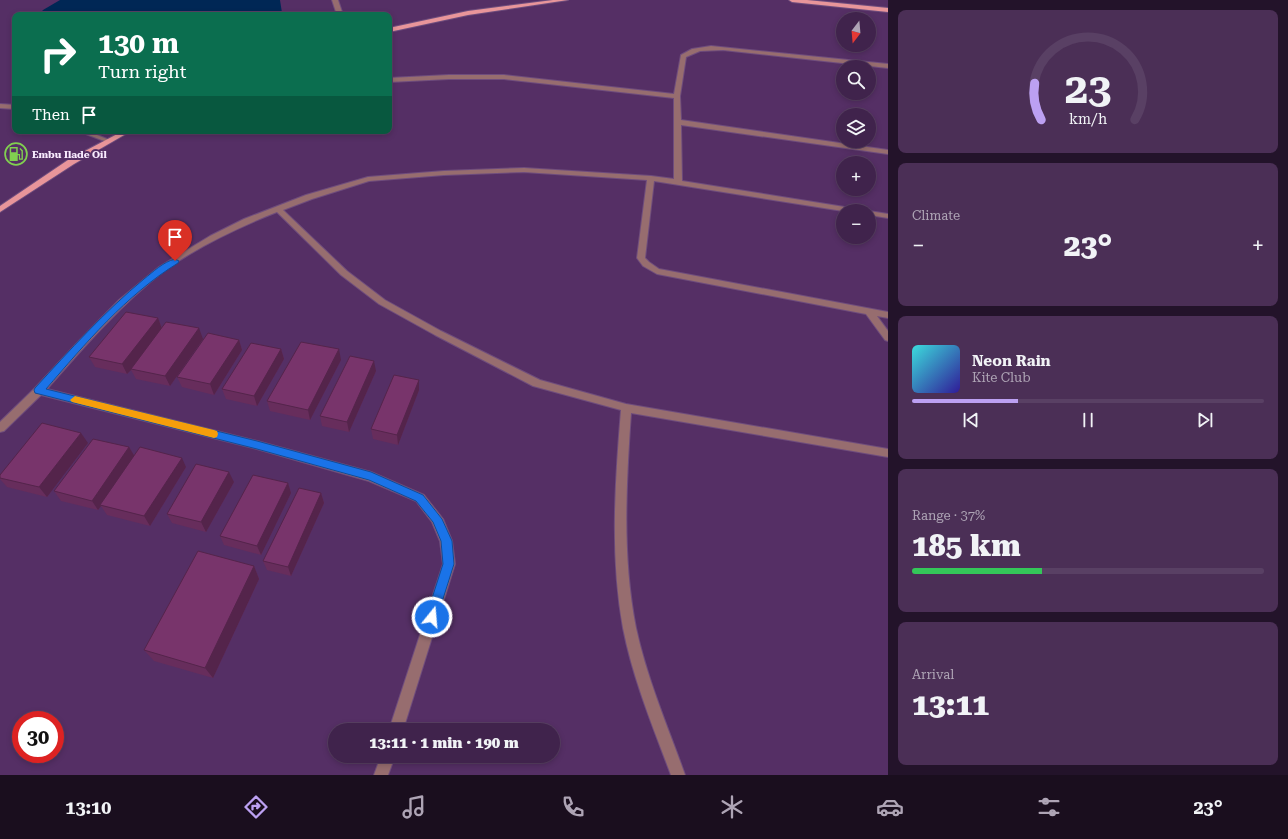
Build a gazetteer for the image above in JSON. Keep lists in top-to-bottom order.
{
  "places": {
    "fuel station": ["Embu Ilade Oil"]
  },
  "north": "bottom",
  "page": {
    "map_buttons": ["+", "−"],
    "turn": ["130 m", "Turn right"],
    "then": "Then",
    "tile": [
      "Climate",
      ["Range · 37%", "185 km"],
      ["Arrival", "13:11"]
    ],
    "heat": ["−", "23°", "+"],
    "song": ["Neon Rain", "Kite Club"],
    "limit": "30",
    "trip": "13:11 · 1 min · 190 m",
    "tabs": ["13:10", "23°"],
    "gauge": ["23", "km/h"]
  }
}
